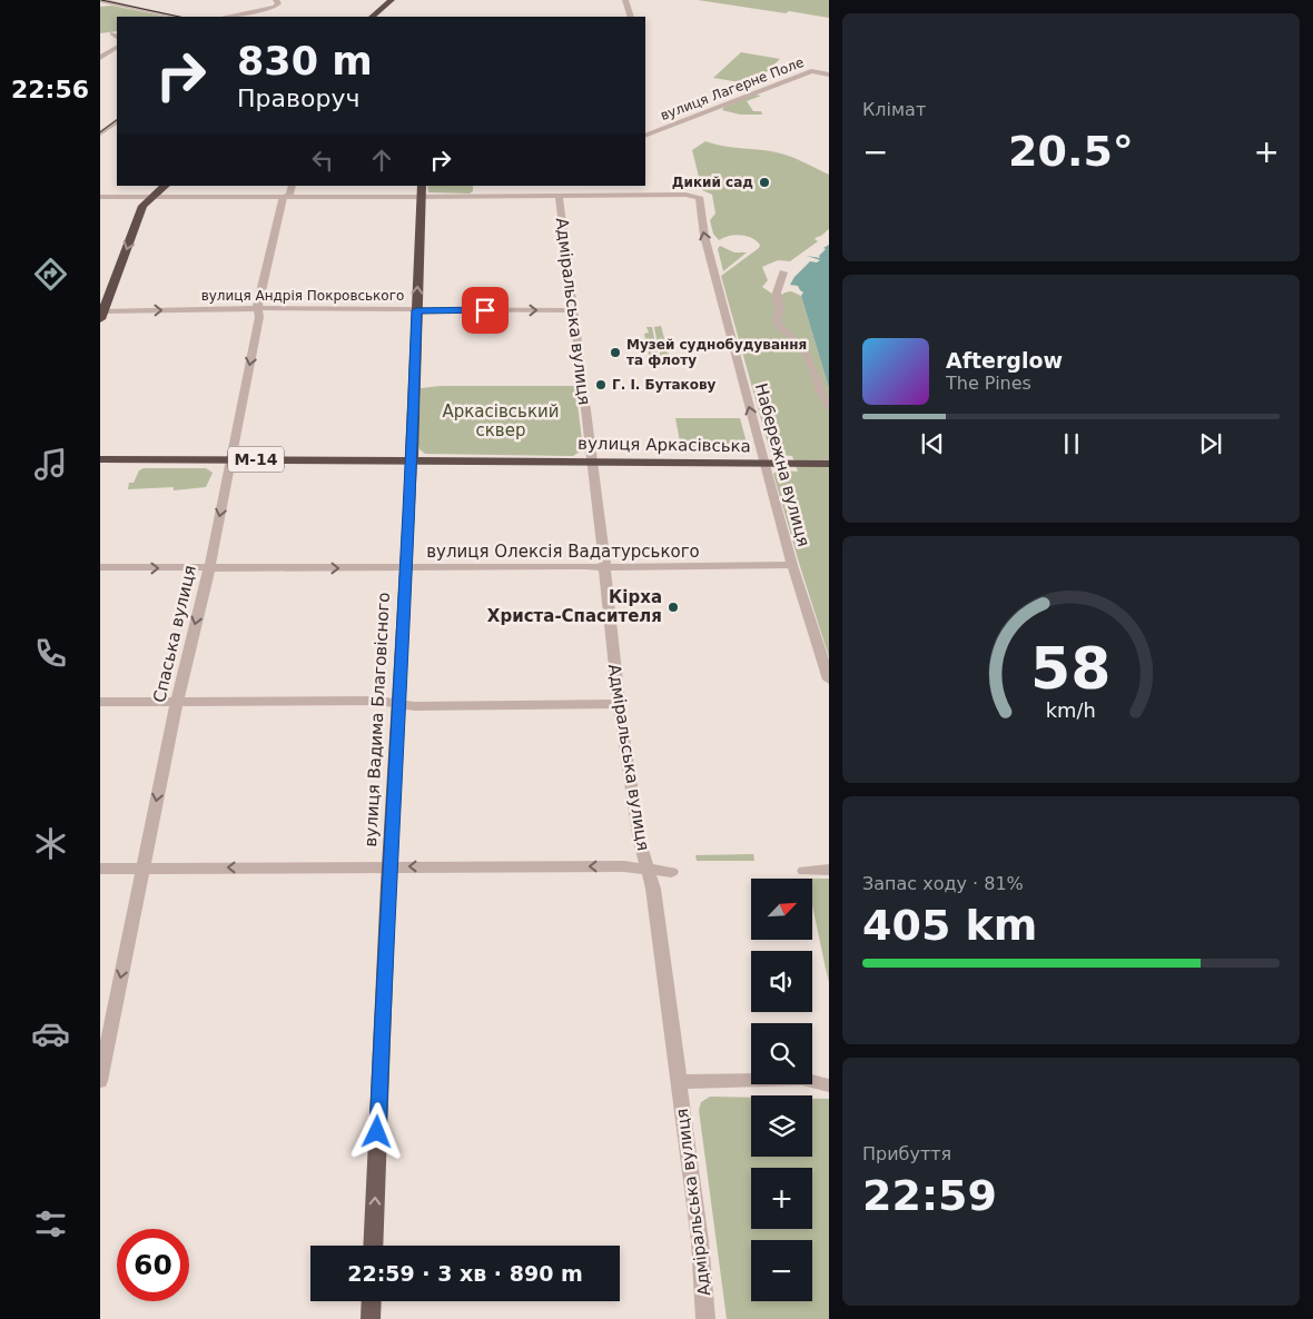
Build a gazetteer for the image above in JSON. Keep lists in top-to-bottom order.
{
  "streets": {
    "highway": ["вулиця Аркасівська", "М-14", "вулиця Вадима Благовісного"],
    "street": [
      "вулиця Лагерне Поле",
      "вулиця Андрія Покровського",
      "Адміральська вулиця",
      "Набережна вулиця",
      "вулиця Олексія Вадатурського",
      "Спаська вулиця"
    ]
  },
  "crossings": [
    ["вулиця Андрія Покровського", "Адміральська вулиця"],
    ["вулиця Андрія Покровського", "Спаська вулиця"],
    ["вулиця Андрія Покровського", "вулиця Вадима Благовісного"],
    ["Адміральська вулиця", "вулиця Аркасівська"],
    ["Адміральська вулиця", "Набережна вулиця"],
    ["Адміральська вулиця", "вулиця Олексія Вадатурського"],
    ["вулиця Аркасівська", "Набережна вулиця"],
    ["вулиця Аркасівська", "Спаська вулиця"],
    ["вулиця Аркасівська", "вулиця Вадима Благовісного"],
    ["Набережна вулиця", "вулиця Олексія Вадатурського"],
    ["вулиця Олексія Вадатурського", "Спаська вулиця"],
    ["вулиця Олексія Вадатурського", "вулиця Вадима Благовісного"]
  ],
  "one_way": [
    "вулиця Андрія Покровського",
    "Набережна вулиця",
    "вулиця Олексія Вадатурського",
    "Спаська вулиця",
    "вулиця Вадима Благовісного"
  ],
  "parks": ["Аркасівський сквер"],
  "places": [
    "Дикий сад",
    "Музей суднобудування та флоту",
    "Г. І. Бутакову",
    "Кірха Христа-Спасителя"
  ],
  "north": "top right",
  "page": {
    "tabs": "22:56",
    "tile": [
      "Клімат",
      ["Запас ходу · 81%", "405 km"],
      ["Прибуття", "22:59"]
    ],
    "turn": ["830 m", "Праворуч"],
    "heat": ["−", "20.5°", "+"],
    "song": ["Afterglow", "The Pines"],
    "map_buttons": ["+", "−"],
    "limit": "60",
    "trip": "22:59 · 3 хв · 890 m",
    "gauge": ["58", "km/h"]
  }
}
